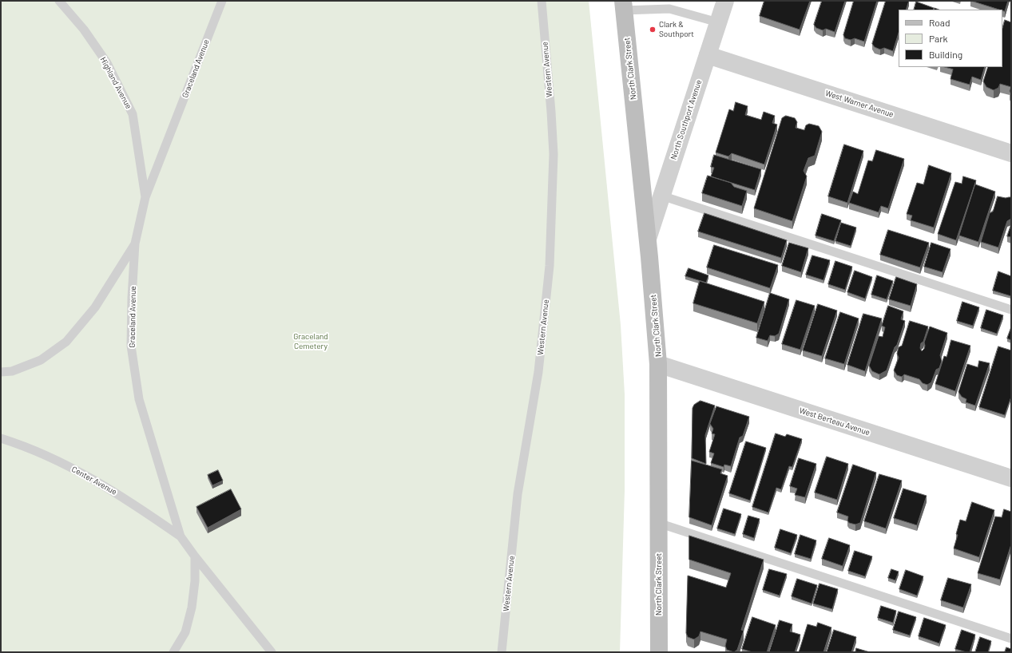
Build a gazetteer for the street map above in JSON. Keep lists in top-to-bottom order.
{
  "streets": {
    "main road": ["North Clark Street"],
    "street": ["West Warner Avenue", "North Southport Avenue", "West Berteau Avenue"],
    "lane": [
      "Graceland Avenue",
      "Western Avenue",
      "Highland Avenue",
      "Center Avenue"
    ]
  },
  "crossings": [
    ["Graceland Avenue", "Highland Avenue"],
    ["Graceland Avenue", "Center Avenue"],
    ["North Clark Street", "North Southport Avenue"],
    ["North Clark Street", "West Berteau Avenue"],
    ["West Warner Avenue", "North Southport Avenue"]
  ],
  "parks": ["Graceland Cemetery"],
  "places": ["Clark & Southport"],
  "legend": ["Road", "Park", "Building"]
}
